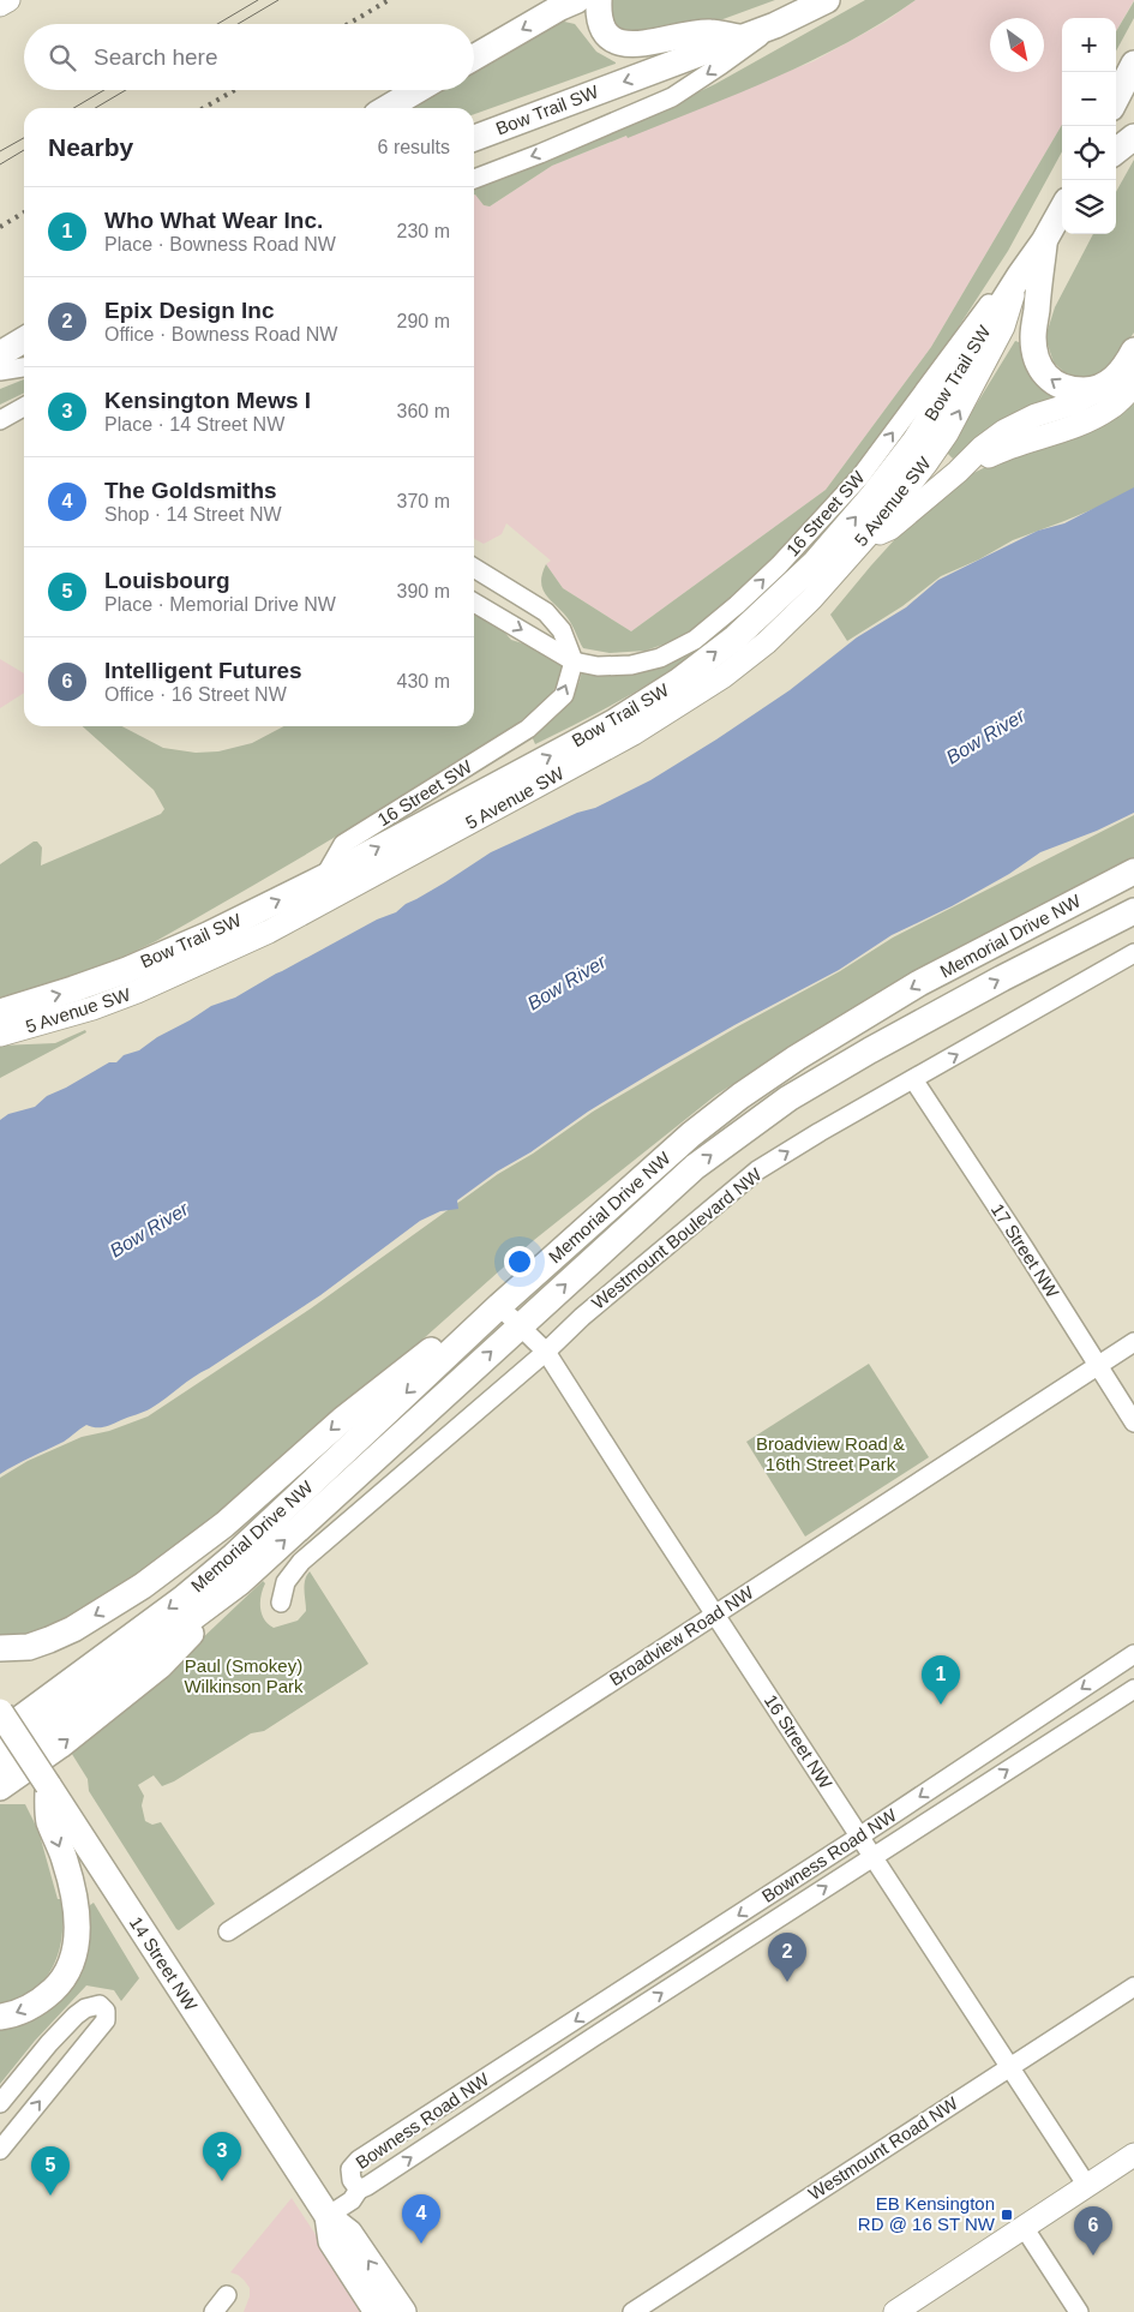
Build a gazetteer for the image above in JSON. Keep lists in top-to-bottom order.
{
  "streets": {
    "main road": ["Bow Trail SW", "Memorial Drive NW", "14 Street NW"],
    "street": [
      "5 Avenue SW",
      "16 Street SW",
      "Westmount Boulevard NW",
      "17 Street NW",
      "Broadview Road NW",
      "16 Street NW",
      "Bowness Road NW",
      "Westmount Road NW"
    ]
  },
  "crossings": [
    ["Bow Trail SW", "5 Avenue SW"],
    ["Bow Trail SW", "16 Street SW"],
    ["5 Avenue SW", "16 Street SW"],
    ["Memorial Drive NW", "16 Street NW"],
    ["Westmount Boulevard NW", "17 Street NW"],
    ["Westmount Boulevard NW", "16 Street NW"],
    ["17 Street NW", "Broadview Road NW"],
    ["Broadview Road NW", "16 Street NW"],
    ["16 Street NW", "Bowness Road NW"],
    ["16 Street NW", "Westmount Road NW"]
  ],
  "one_way": ["Westmount Boulevard NW"],
  "water": ["Bow River"],
  "parks": ["Broadview Road & 16th Street Park", "Paul (Smokey) Wilkinson Park"],
  "places": {
    "transit": ["EB Kensington RD @ 16 ST NW"]
  },
  "north": "bottom right",
  "page": {
    "map_buttons": ["+", "−"],
    "search": "Search here",
    "heading": ["Nearby", "6 results"],
    "list": [
      {
        "mark": "1",
        "name": "Who What Wear Inc.",
        "note": "Place · Bowness Road NW",
        "value": "230 m"
      },
      {
        "mark": "2",
        "name": "Epix Design Inc",
        "note": "Office · Bowness Road NW",
        "value": "290 m"
      },
      {
        "mark": "3",
        "name": "Kensington Mews I",
        "note": "Place · 14 Street NW",
        "value": "360 m"
      },
      {
        "mark": "4",
        "name": "The Goldsmiths",
        "note": "Shop · 14 Street NW",
        "value": "370 m"
      },
      {
        "mark": "5",
        "name": "Louisbourg",
        "note": "Place · Memorial Drive NW",
        "value": "390 m"
      },
      {
        "mark": "6",
        "name": "Intelligent Futures",
        "note": "Office · 16 Street NW",
        "value": "430 m"
      }
    ],
    "pins": [
      "1",
      "2",
      "3",
      "5",
      "4",
      "6"
    ]
  }
}
